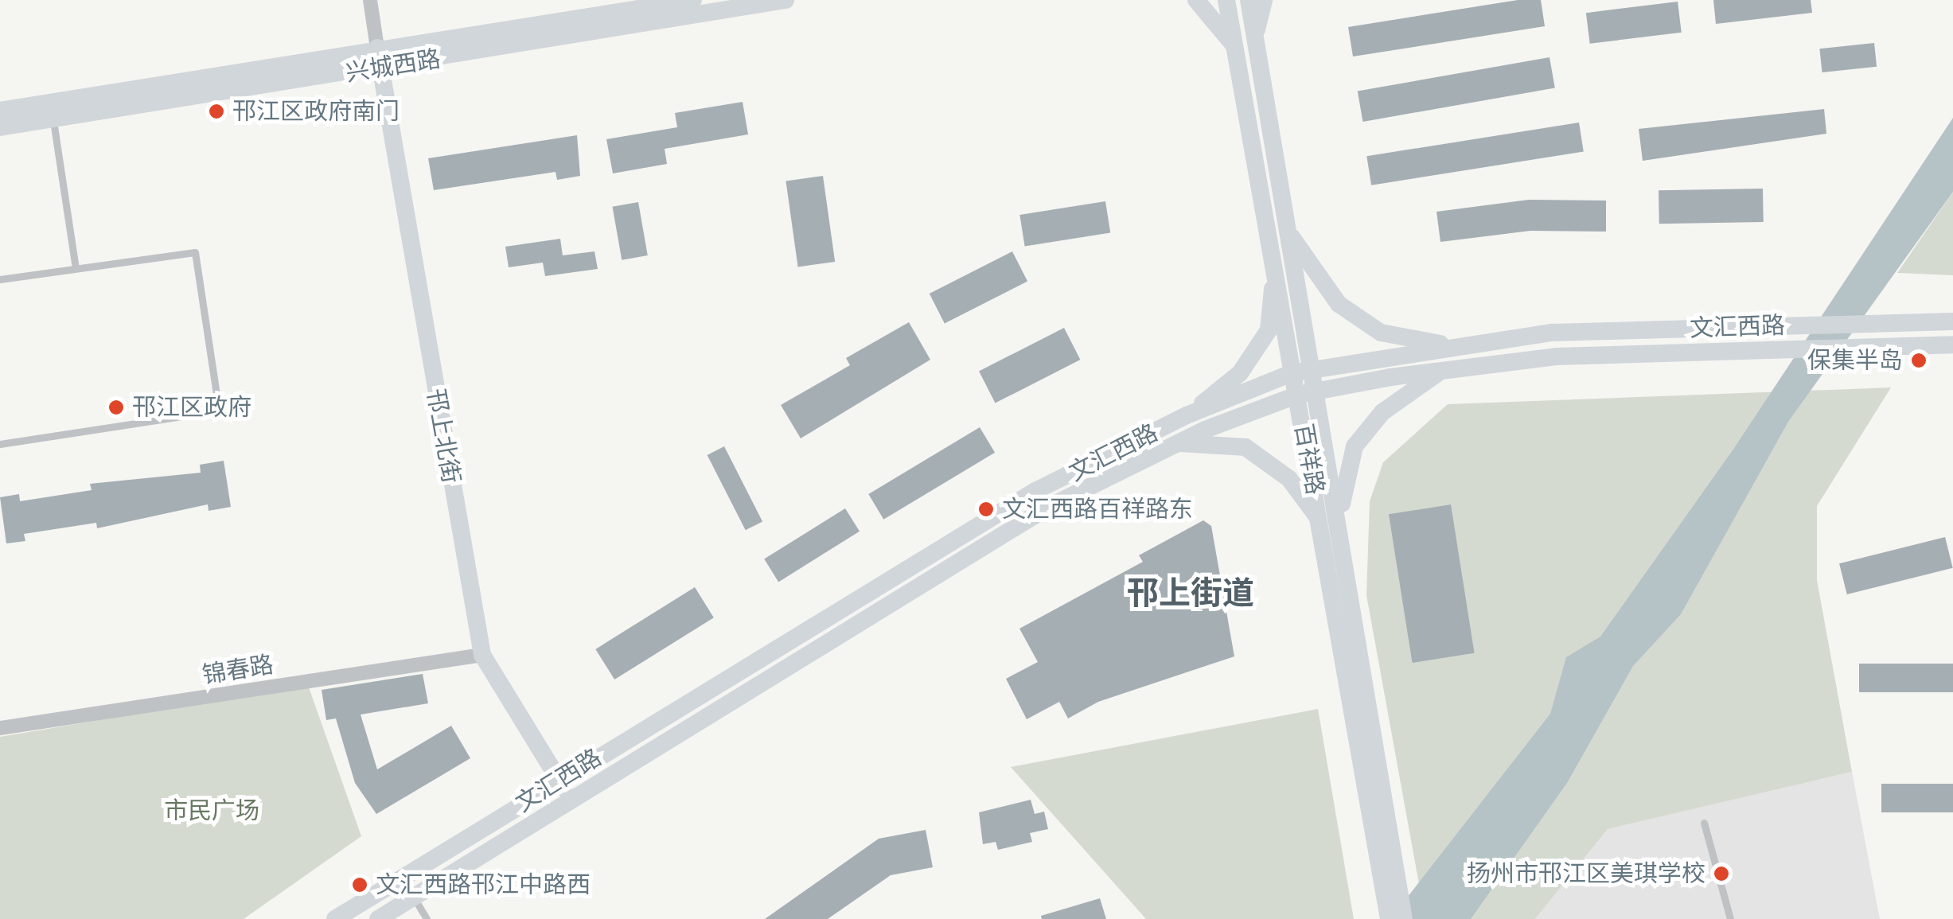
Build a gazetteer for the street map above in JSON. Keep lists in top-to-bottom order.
{
  "streets": {
    "street": [
      "兴城西路",
      "文汇西路",
      "邗上北街",
      "百祥路",
      "锦春路"
    ]
  },
  "crossings": [
    ["兴城西路", "邗上北街"],
    ["文汇西路", "邗上北街"],
    ["文汇西路", "百祥路"],
    ["邗上北街", "锦春路"]
  ],
  "districts": ["邗上街道"],
  "parks": ["市民广场"],
  "places": [
    "邗江区政府南门",
    "保集半岛",
    "邗江区政府",
    "文汇西路百祥路东",
    "扬州市邗江区美琪学校",
    "文汇西路邗江中路西"
  ]
}
